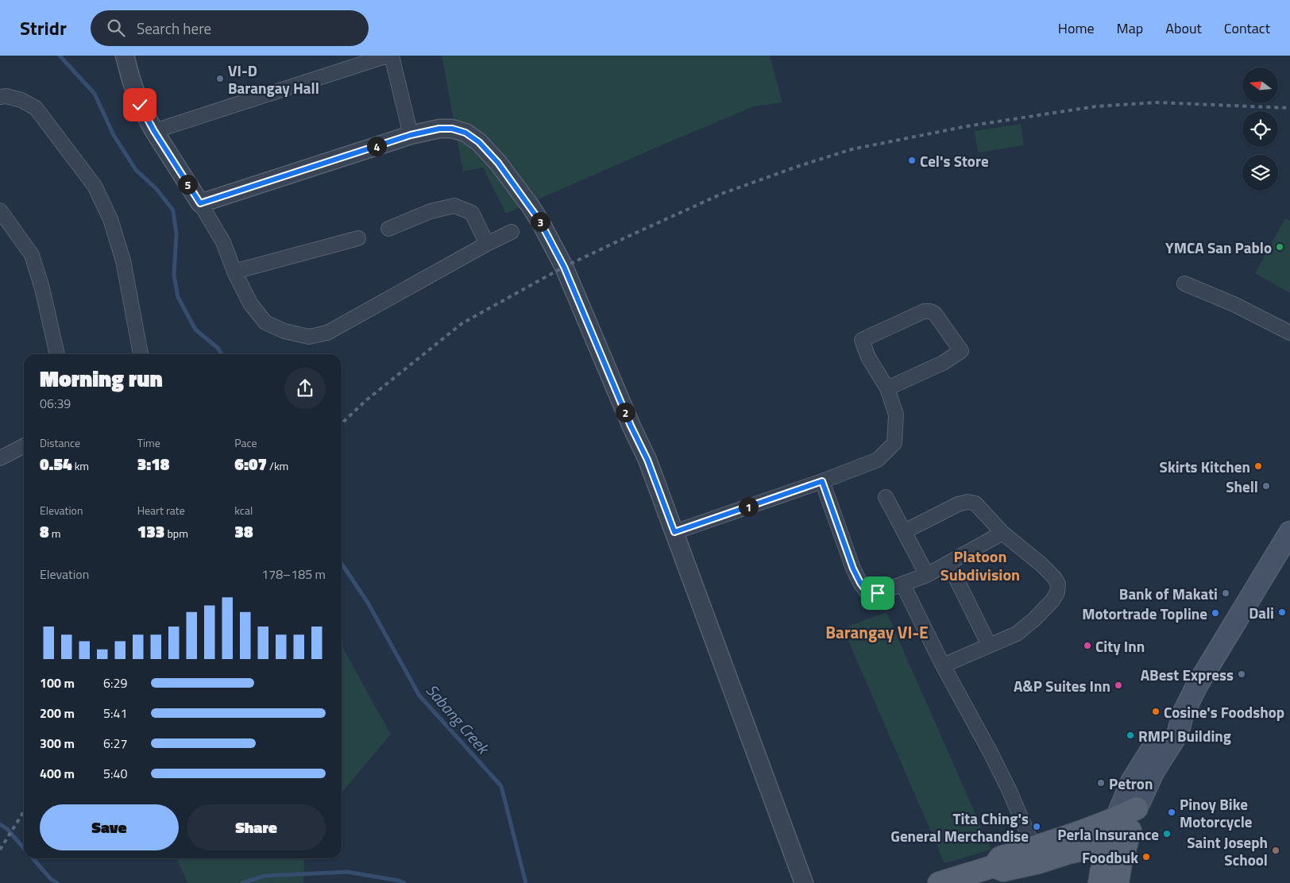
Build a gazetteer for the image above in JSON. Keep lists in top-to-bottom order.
{
  "districts": ["Platoon Subdivision", "Barangay VI-E"],
  "water": ["Sabang Creek"],
  "places": [
    "VI-D Barangay Hall",
    "Cel's Store",
    "YMCA San Pablo",
    "Skirts Kitchen",
    "Shell",
    "Bank of Makati",
    "Dali",
    "Motortrade Topline",
    "City Inn",
    "ABest Express",
    "A&P Suites Inn",
    "Cosine's Foodshop",
    "RMPI Building",
    "Petron",
    "Pinoy Bike Motorcycle",
    "Tita Ching's General Merchandise",
    "Perla Insurance",
    "Saint Joseph School",
    "Foodbuk"
  ],
  "north": "left",
  "page": {
    "header": "Stridr",
    "search": "Search here",
    "nav": [
      "Home",
      "Map",
      "About",
      "Contact"
    ],
    "pins": [
      "4",
      "5",
      "3",
      "2",
      "1"
    ],
    "heading": ["Morning run", "06:39"],
    "stats": [
      ["Distance", "0.54 km"],
      ["Time", "3:18"],
      ["Pace", "6:07 /km"],
      ["Elevation", "8 m"],
      ["Heart rate", "133 bpm"],
      ["kcal", "38"]
    ],
    "chart": ["Elevation", "178–185 m"],
    "list": [
      {
        "name": "100 m",
        "note": "6:29"
      },
      {
        "name": "200 m",
        "note": "5:41"
      },
      {
        "name": "300 m",
        "note": "6:27"
      },
      {
        "name": "400 m",
        "note": "5:40"
      }
    ],
    "buttons": ["Save", "Share"]
  }
}
